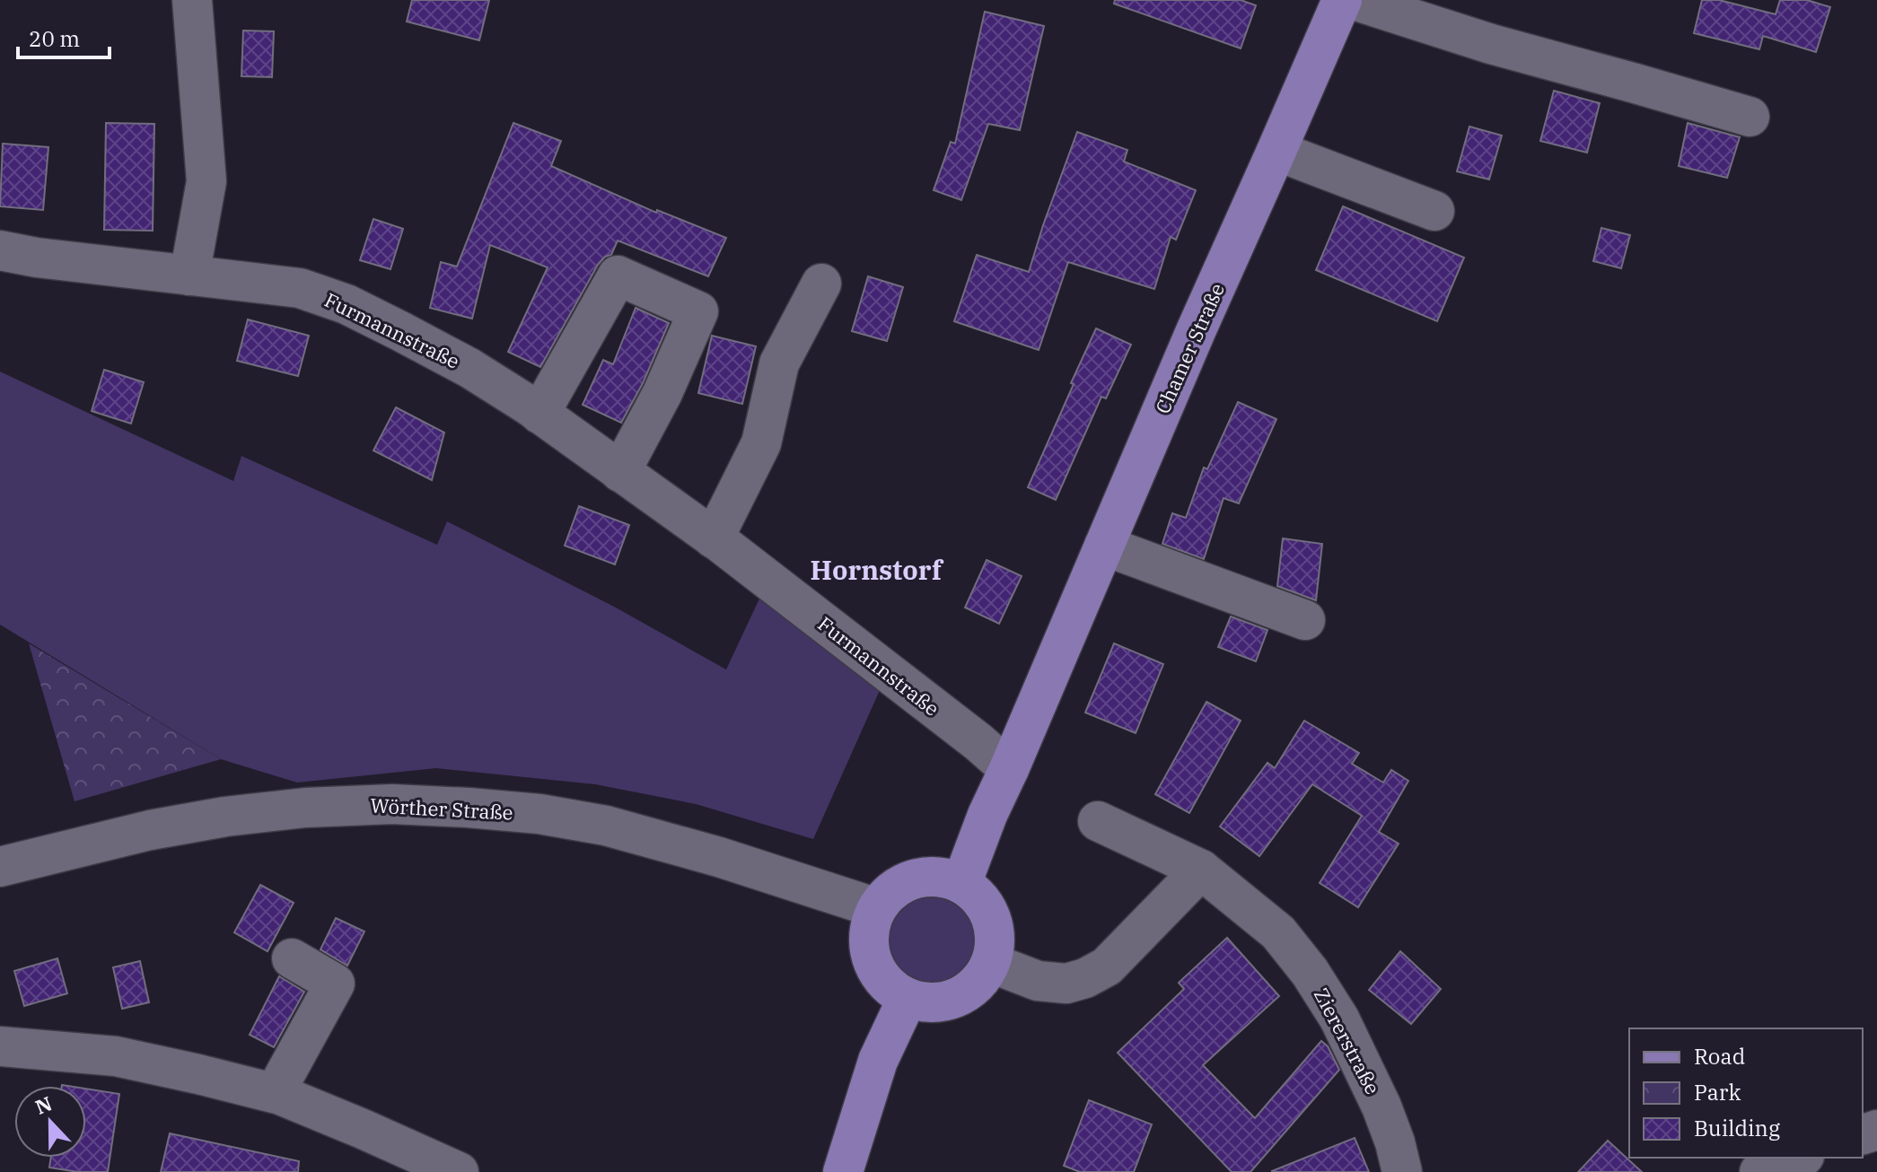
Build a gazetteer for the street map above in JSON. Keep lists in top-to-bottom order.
{
  "streets": {
    "main road": ["Chamer Straße"],
    "street": ["Furmannstraße", "Wörther Straße", "Ziererstraße"]
  },
  "crossings": [
    ["Furmannstraße", "Chamer Straße"],
    ["Chamer Straße", "Wörther Straße"]
  ],
  "districts": ["Hornstorf"],
  "legend": ["Road", "Park", "Building"],
  "scale_bar": "20 m",
  "north": "top"
}
